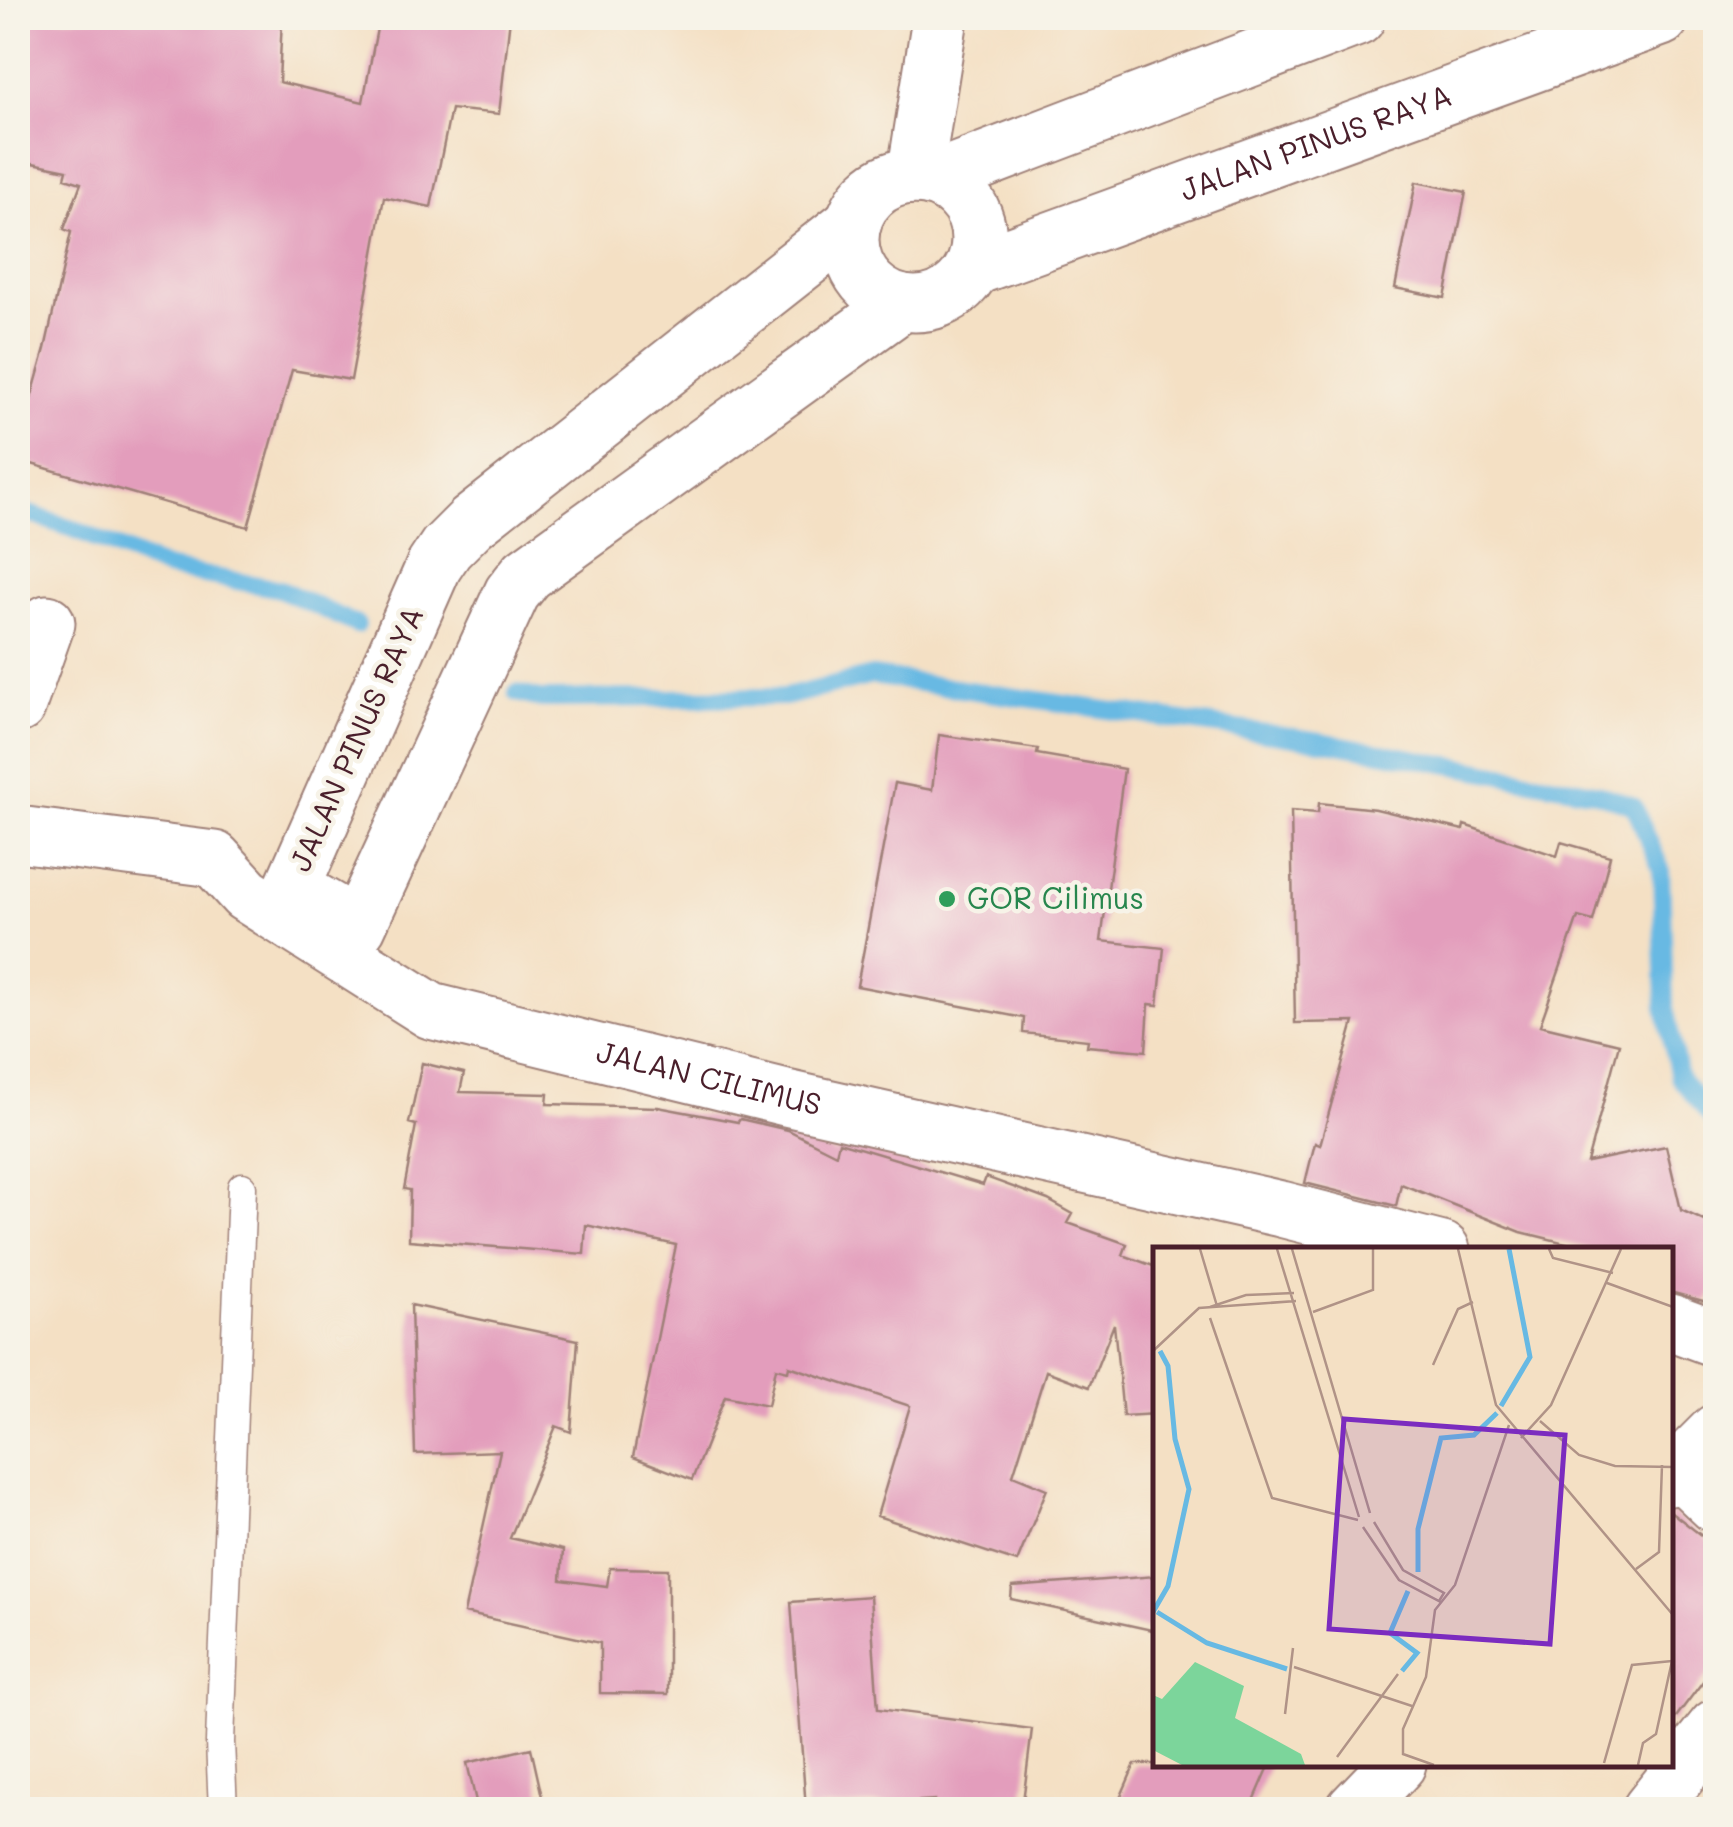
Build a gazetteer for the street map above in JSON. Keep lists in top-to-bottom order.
{
  "streets": {
    "street": ["JALAN PINUS RAYA", "JALAN CILIMUS"]
  },
  "places": ["GOR Cilimus"]
}
